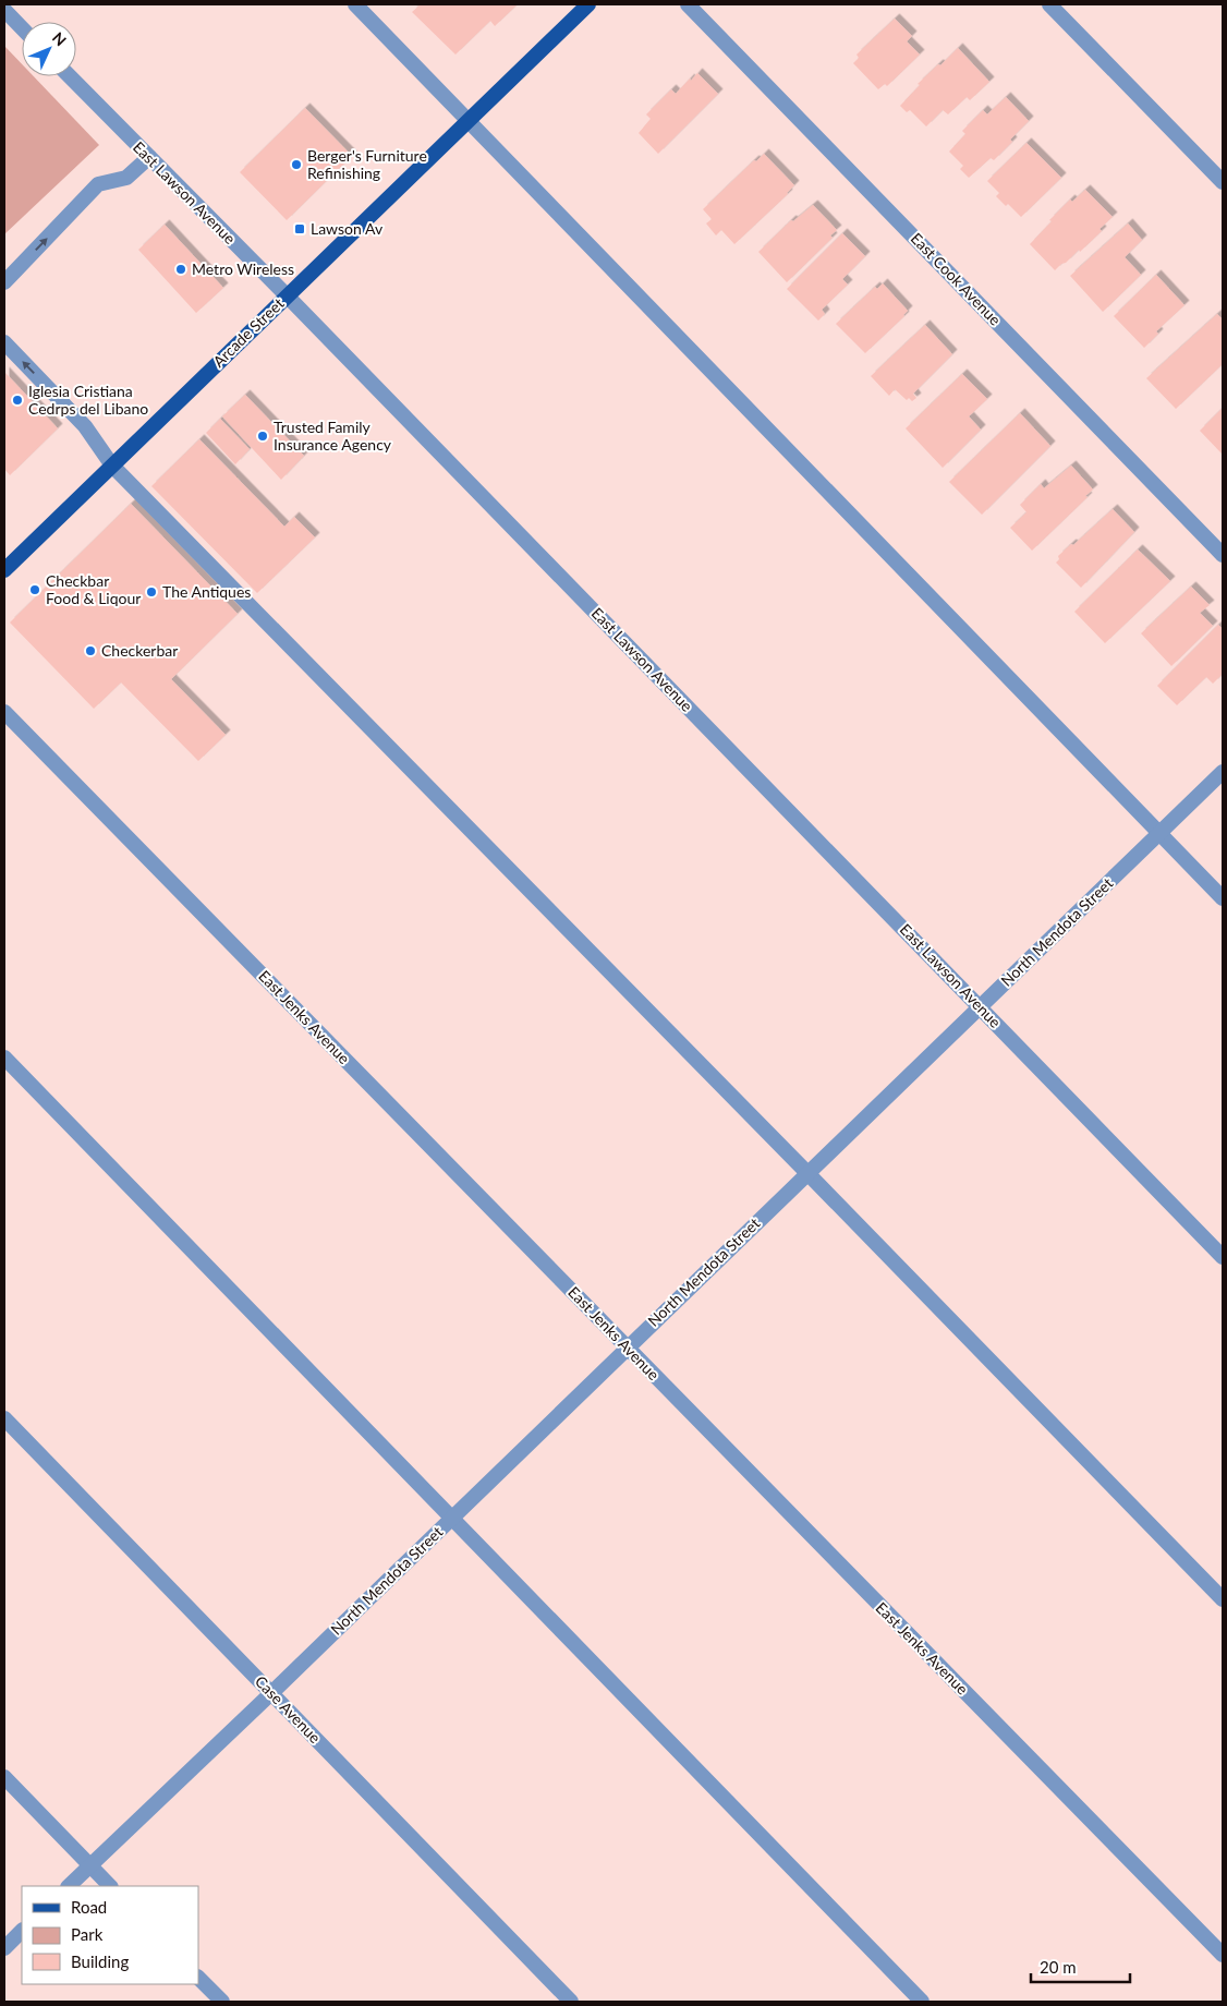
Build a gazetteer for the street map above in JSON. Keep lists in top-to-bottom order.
{
  "streets": {
    "main road": ["Arcade Street"],
    "street": [
      "East Lawson Avenue",
      "East Cook Avenue",
      "North Mendota Street",
      "East Jenks Avenue",
      "Case Avenue"
    ]
  },
  "crossings": [
    ["East Lawson Avenue", "Arcade Street"],
    ["East Lawson Avenue", "North Mendota Street"],
    ["North Mendota Street", "East Jenks Avenue"],
    ["North Mendota Street", "Case Avenue"]
  ],
  "places": {
    "other": [
      "Berger's Furniture Refinishing",
      "Metro Wireless",
      "Iglesia Cristiana Cedrps del Libano",
      "Trusted Family Insurance Agency",
      "Checkbar Food & Liqour",
      "The Antiques",
      "Checkerbar"
    ],
    "transit": ["Lawson Av"]
  },
  "legend": ["Road", "Park", "Building"],
  "scale_bar": "20 m",
  "north": "top right"
}
